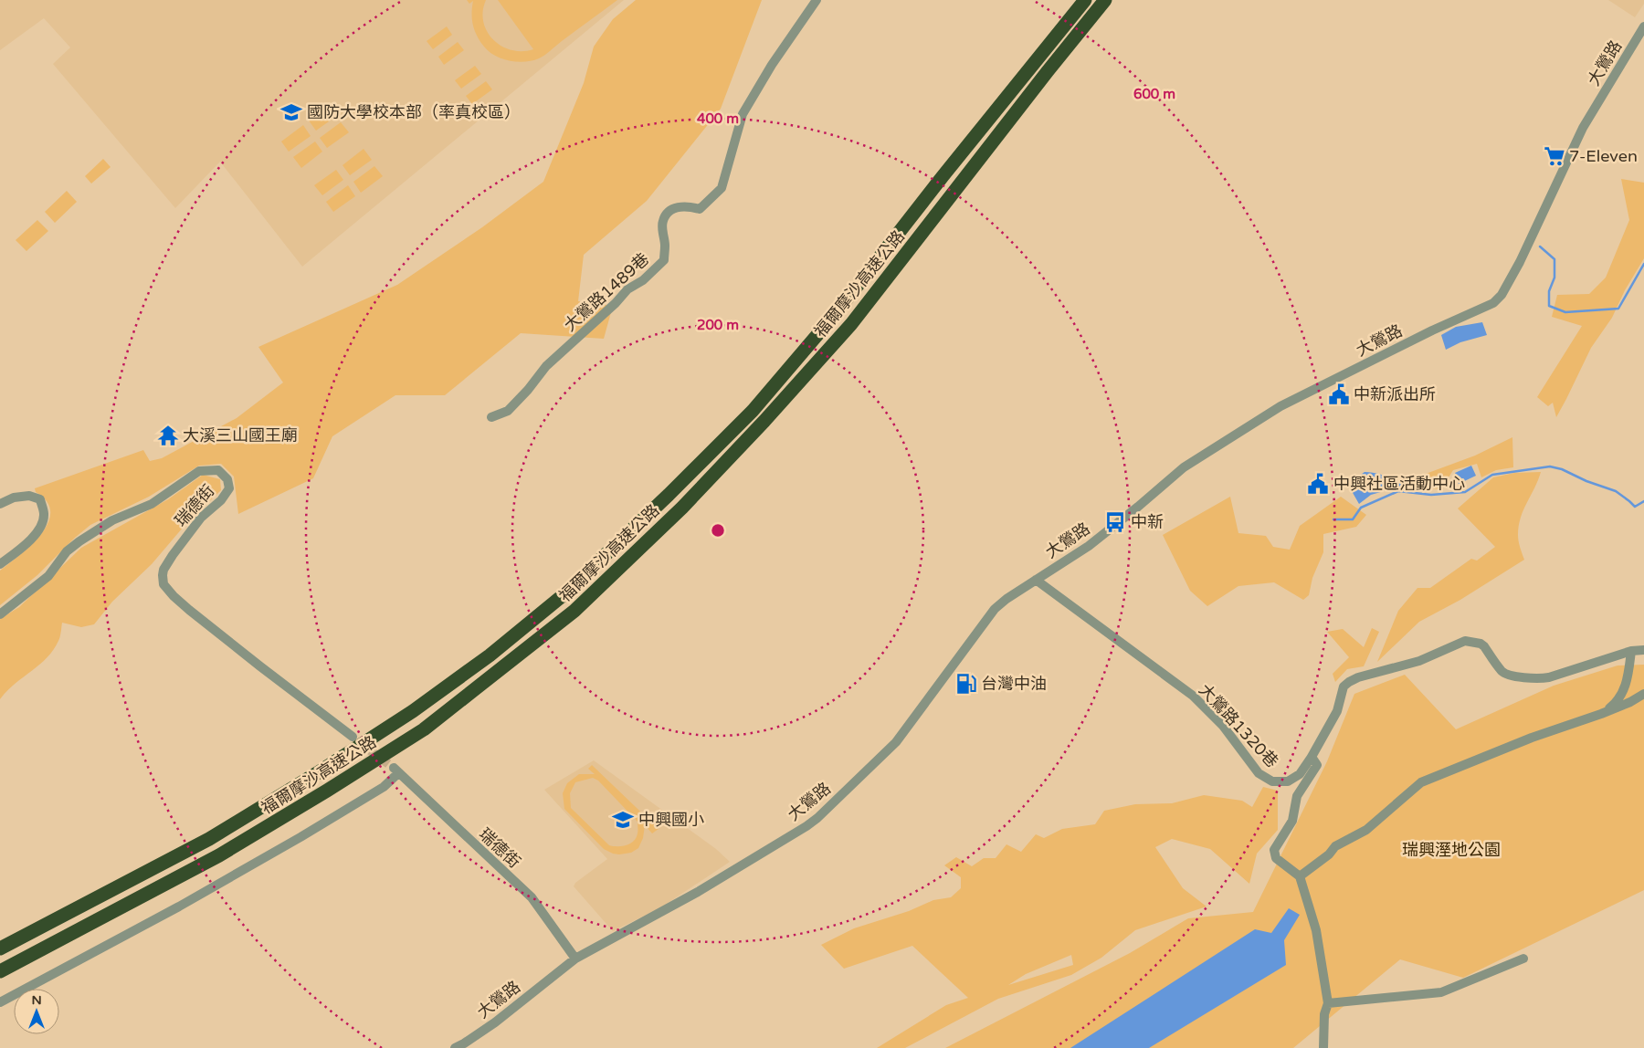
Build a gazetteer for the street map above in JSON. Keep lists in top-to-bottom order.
{
  "streets": {
    "highway": ["福爾摩沙高速公路"],
    "street": [
      "大鶯路",
      "大鶯路1489巷",
      "瑞德街",
      "大鶯路1320巷"
    ]
  },
  "crossings": [
    ["大鶯路", "瑞德街"],
    ["大鶯路", "大鶯路1320巷"]
  ],
  "parks": ["瑞興溼地公園"],
  "places": {
    "school or university": ["國防大學校本部（率真校區）", "中興國小"],
    "supermarket": ["7-Eleven"],
    "public building": ["中新派出所", "中興社區活動中心"],
    "temple": ["大溪三山國王廟"],
    "bus stop": ["中新"],
    "fuel station": ["台灣中油"]
  },
  "north": "top",
  "rings": ["600 m", "400 m", "200 m"]
}
